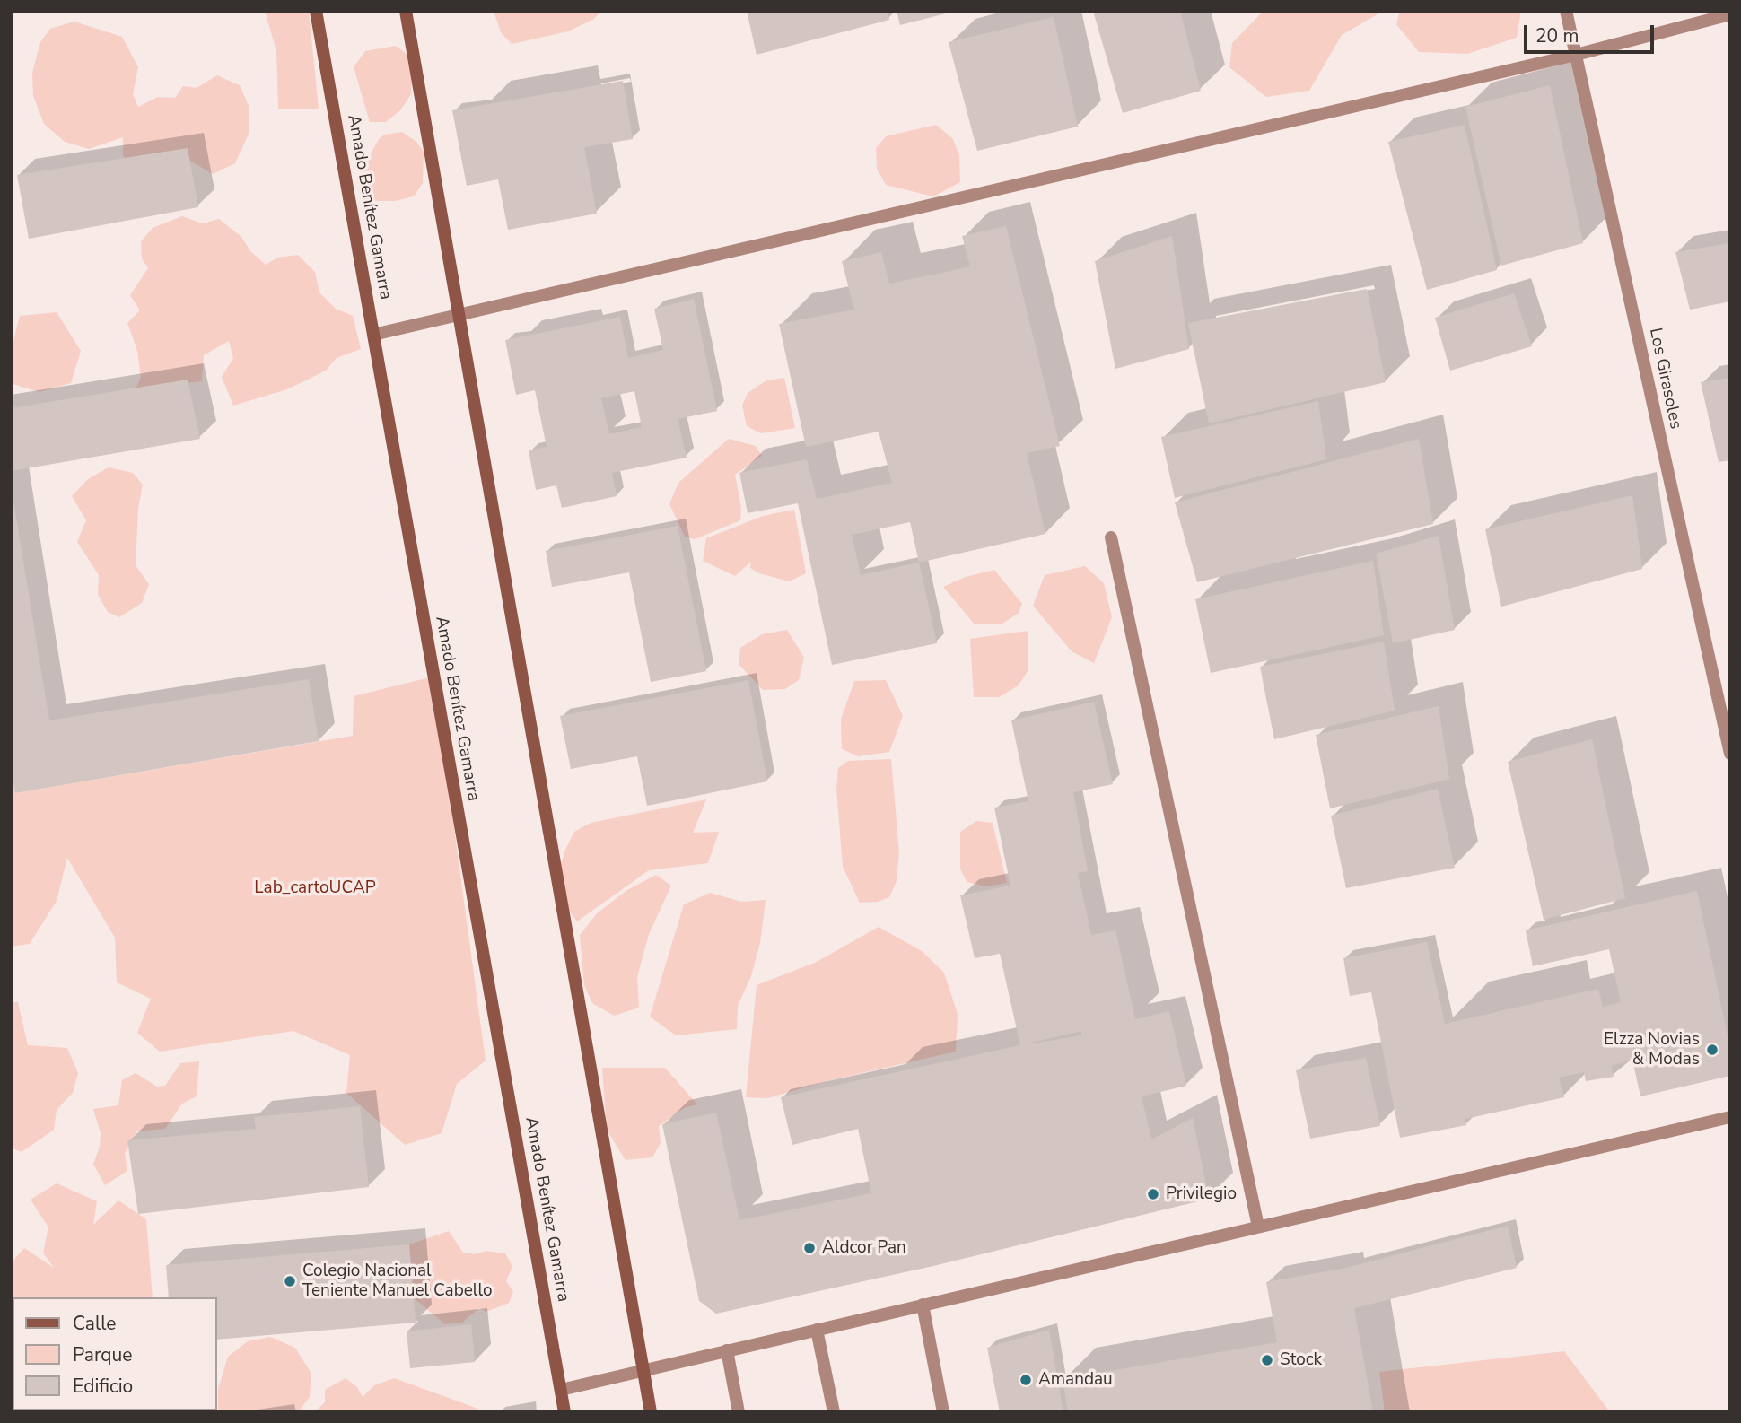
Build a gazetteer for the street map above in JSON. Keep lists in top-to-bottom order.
{
  "streets": {
    "main road": ["Amado Benítez Gamarra"],
    "street": ["Los Girasoles"]
  },
  "parks": ["Lab_cartoUCAP"],
  "places": [
    "Elzza Novias & Modas",
    "Privilegio",
    "Aldcor Pan",
    "Colegio Nacional Teniente Manuel Cabello",
    "Stock",
    "Amandau"
  ],
  "legend": ["Calle", "Parque", "Edificio"],
  "scale_bar": "20 m"
}
